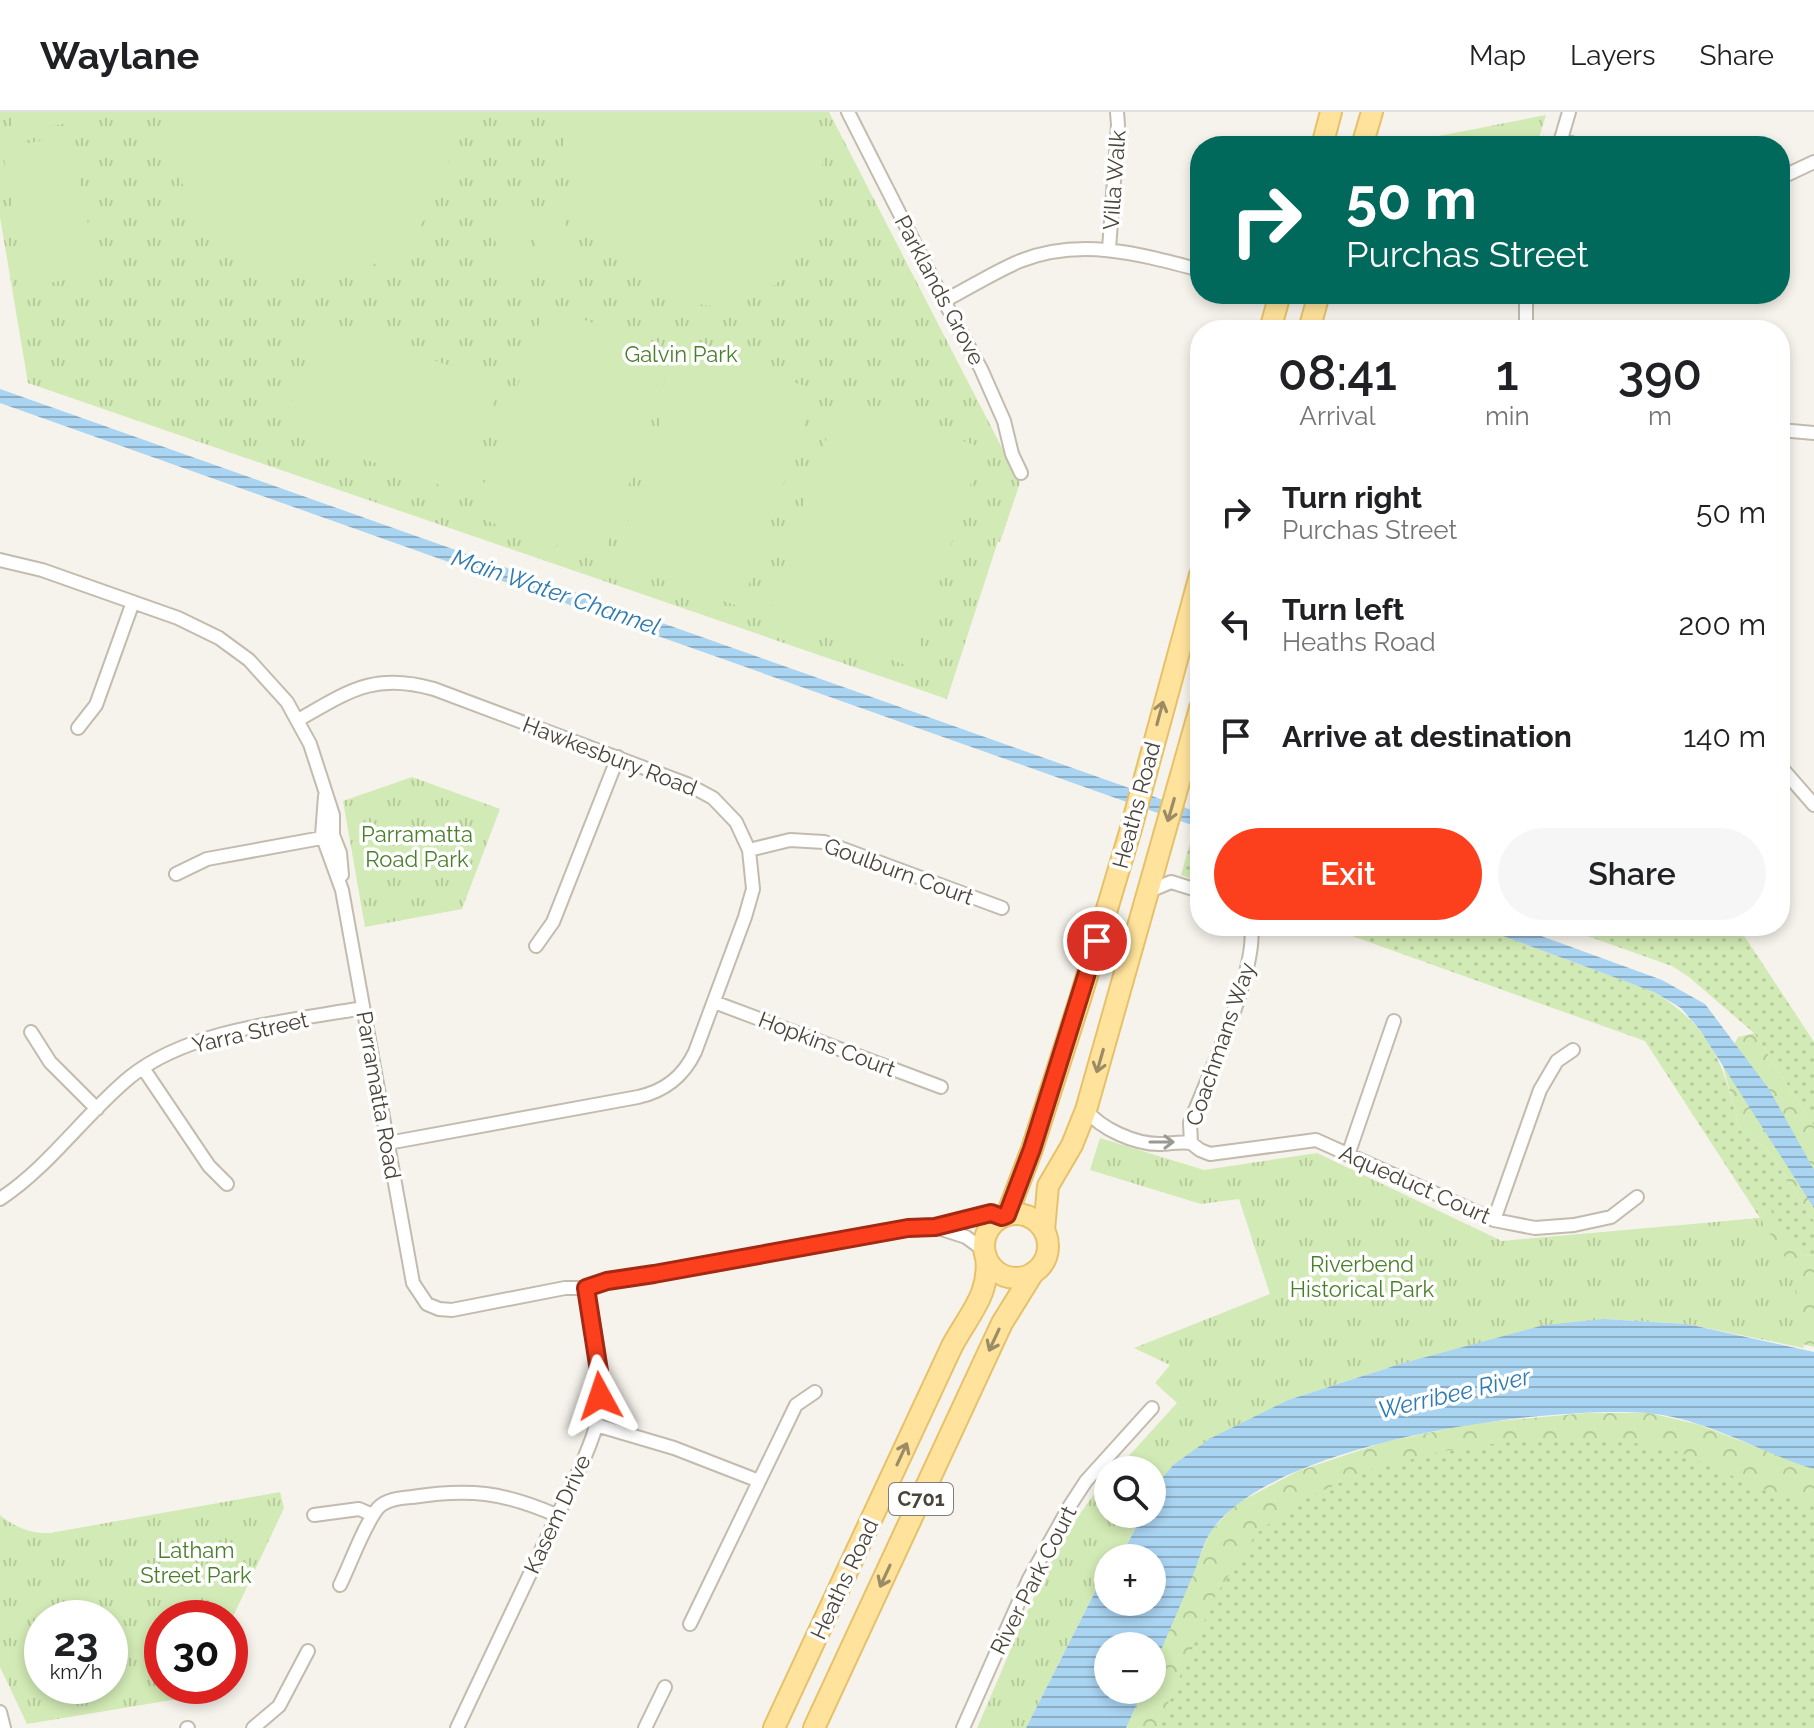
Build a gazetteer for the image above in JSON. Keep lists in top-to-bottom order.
{
  "streets": {
    "main road": ["Heaths Road", "C701"],
    "street": [
      "Villa Walk",
      "Parklands Grove",
      "Hawkesbury Road",
      "Goulburn Court",
      "Yarra Street",
      "Hopkins Court",
      "Coachmans Way",
      "Parramatta Road",
      "Aqueduct Court",
      "Kasem Drive",
      "River Park Court"
    ]
  },
  "crossings": [
    ["Hawkesbury Road", "Goulburn Court"],
    ["Hawkesbury Road", "Hopkins Court"],
    ["Hawkesbury Road", "Parramatta Road"],
    ["Heaths Road", "Coachmans Way"],
    ["Heaths Road", "C701"],
    ["Yarra Street", "Parramatta Road"],
    ["Coachmans Way", "Aqueduct Court"],
    ["Parramatta Road", "Kasem Drive"]
  ],
  "water": ["Main Water Channel", "Werribee River"],
  "parks": [
    "Galvin Park",
    "Parramatta Road Park",
    "Riverbend Historical Park",
    "Latham Street Park"
  ],
  "page": {
    "header": "Waylane",
    "nav": ["Map", "Layers", "Share"],
    "turn": ["50 m", "Purchas Street"],
    "eta": [
      "08:41",
      "Arrival",
      "1",
      "min",
      "390",
      "m"
    ],
    "list": [
      {
        "name": "Turn right",
        "note": "Purchas Street",
        "value": "50 m"
      },
      {
        "name": "Turn left",
        "note": "Heaths Road",
        "value": "200 m"
      },
      {
        "name": "Arrive at destination",
        "value": "140 m"
      }
    ],
    "buttons": ["Exit", "Share"],
    "map_buttons": ["+", "−"],
    "speed": "23 km/h",
    "limit": "30"
  }
}
